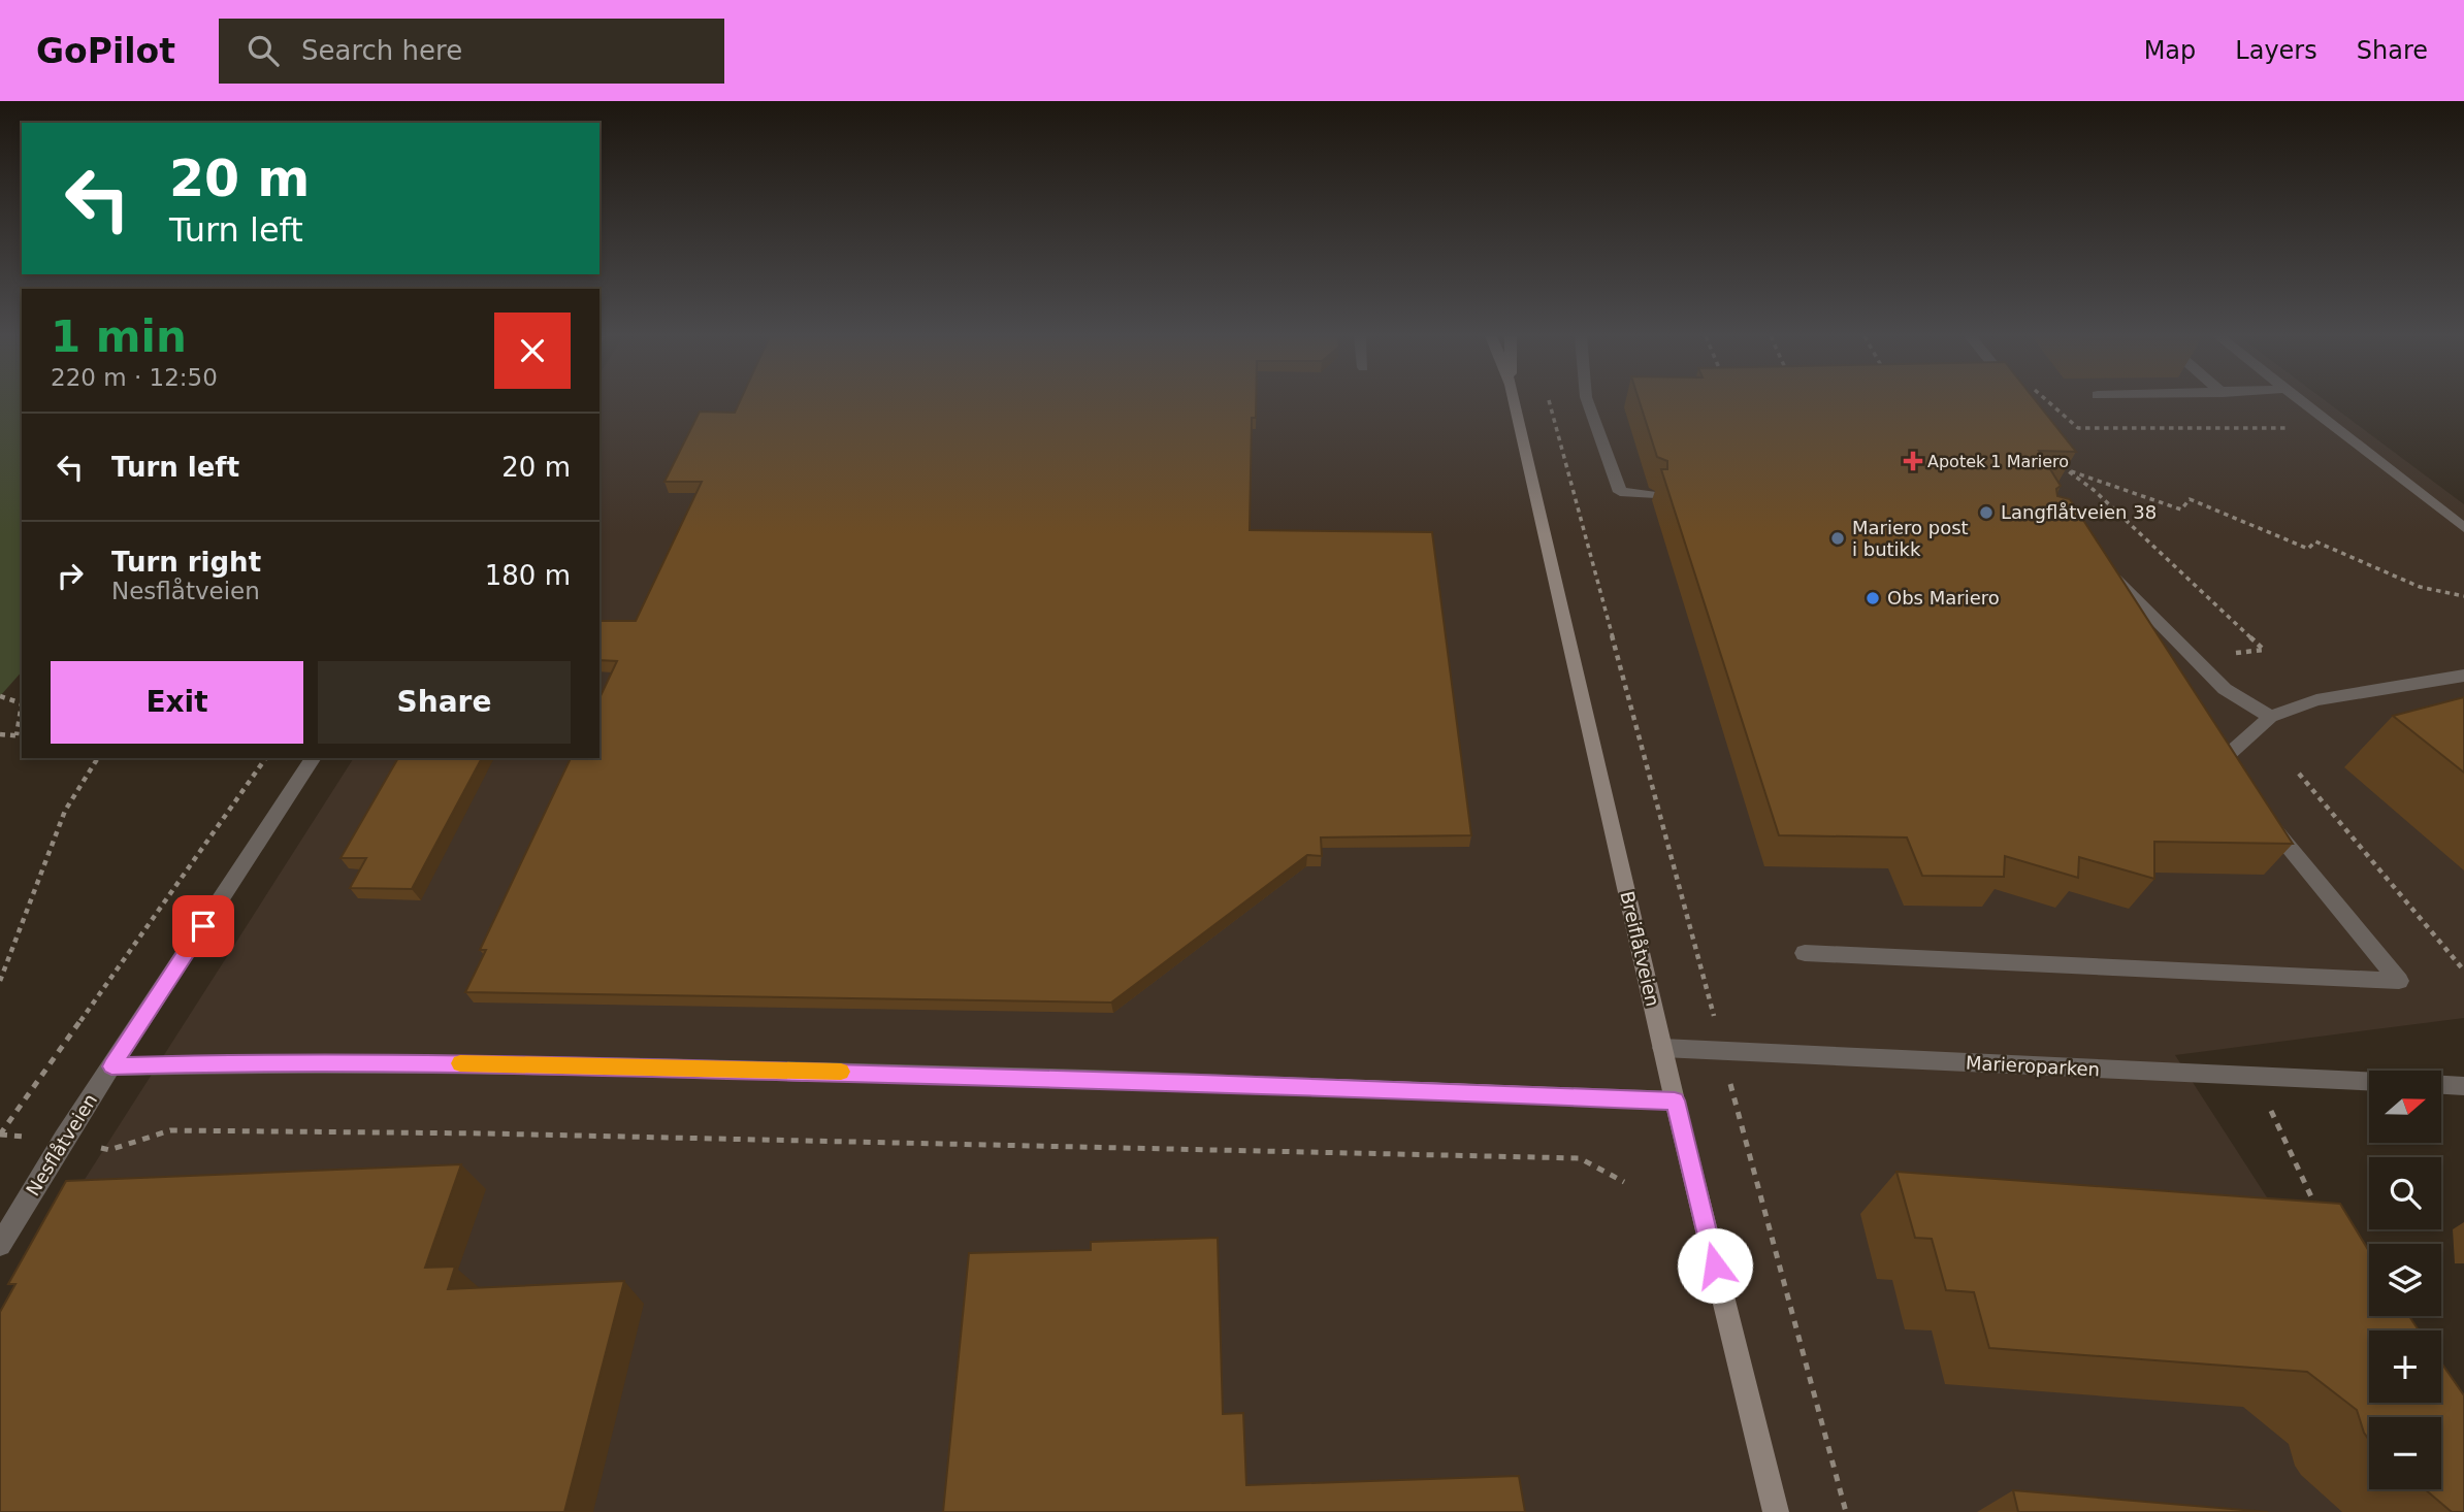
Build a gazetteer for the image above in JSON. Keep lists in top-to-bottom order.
{
  "streets": {
    "street": ["Breiflåtveien", "Marieroparken", "Nesflåtveien"]
  },
  "crossings": [
    ["Breiflåtveien", "Marieroparken"]
  ],
  "places": {
    "health": ["Apotek 1 Mariero"],
    "other": ["Langflåtveien 38", "Mariero post i butikk", "Obs Mariero"]
  },
  "north": "right",
  "page": {
    "header": "GoPilot",
    "search": "Search here",
    "nav": ["Map", "Layers", "Share"],
    "turn": ["20 m", "Turn left"],
    "heading": ["1 min", "220 m · 12:50"],
    "list": [
      {
        "name": "Turn left",
        "value": "20 m"
      },
      {
        "name": "Turn right",
        "note": "Nesflåtveien",
        "value": "180 m"
      }
    ],
    "buttons": ["Exit", "Share"],
    "map_buttons": ["+", "−"]
  }
}
